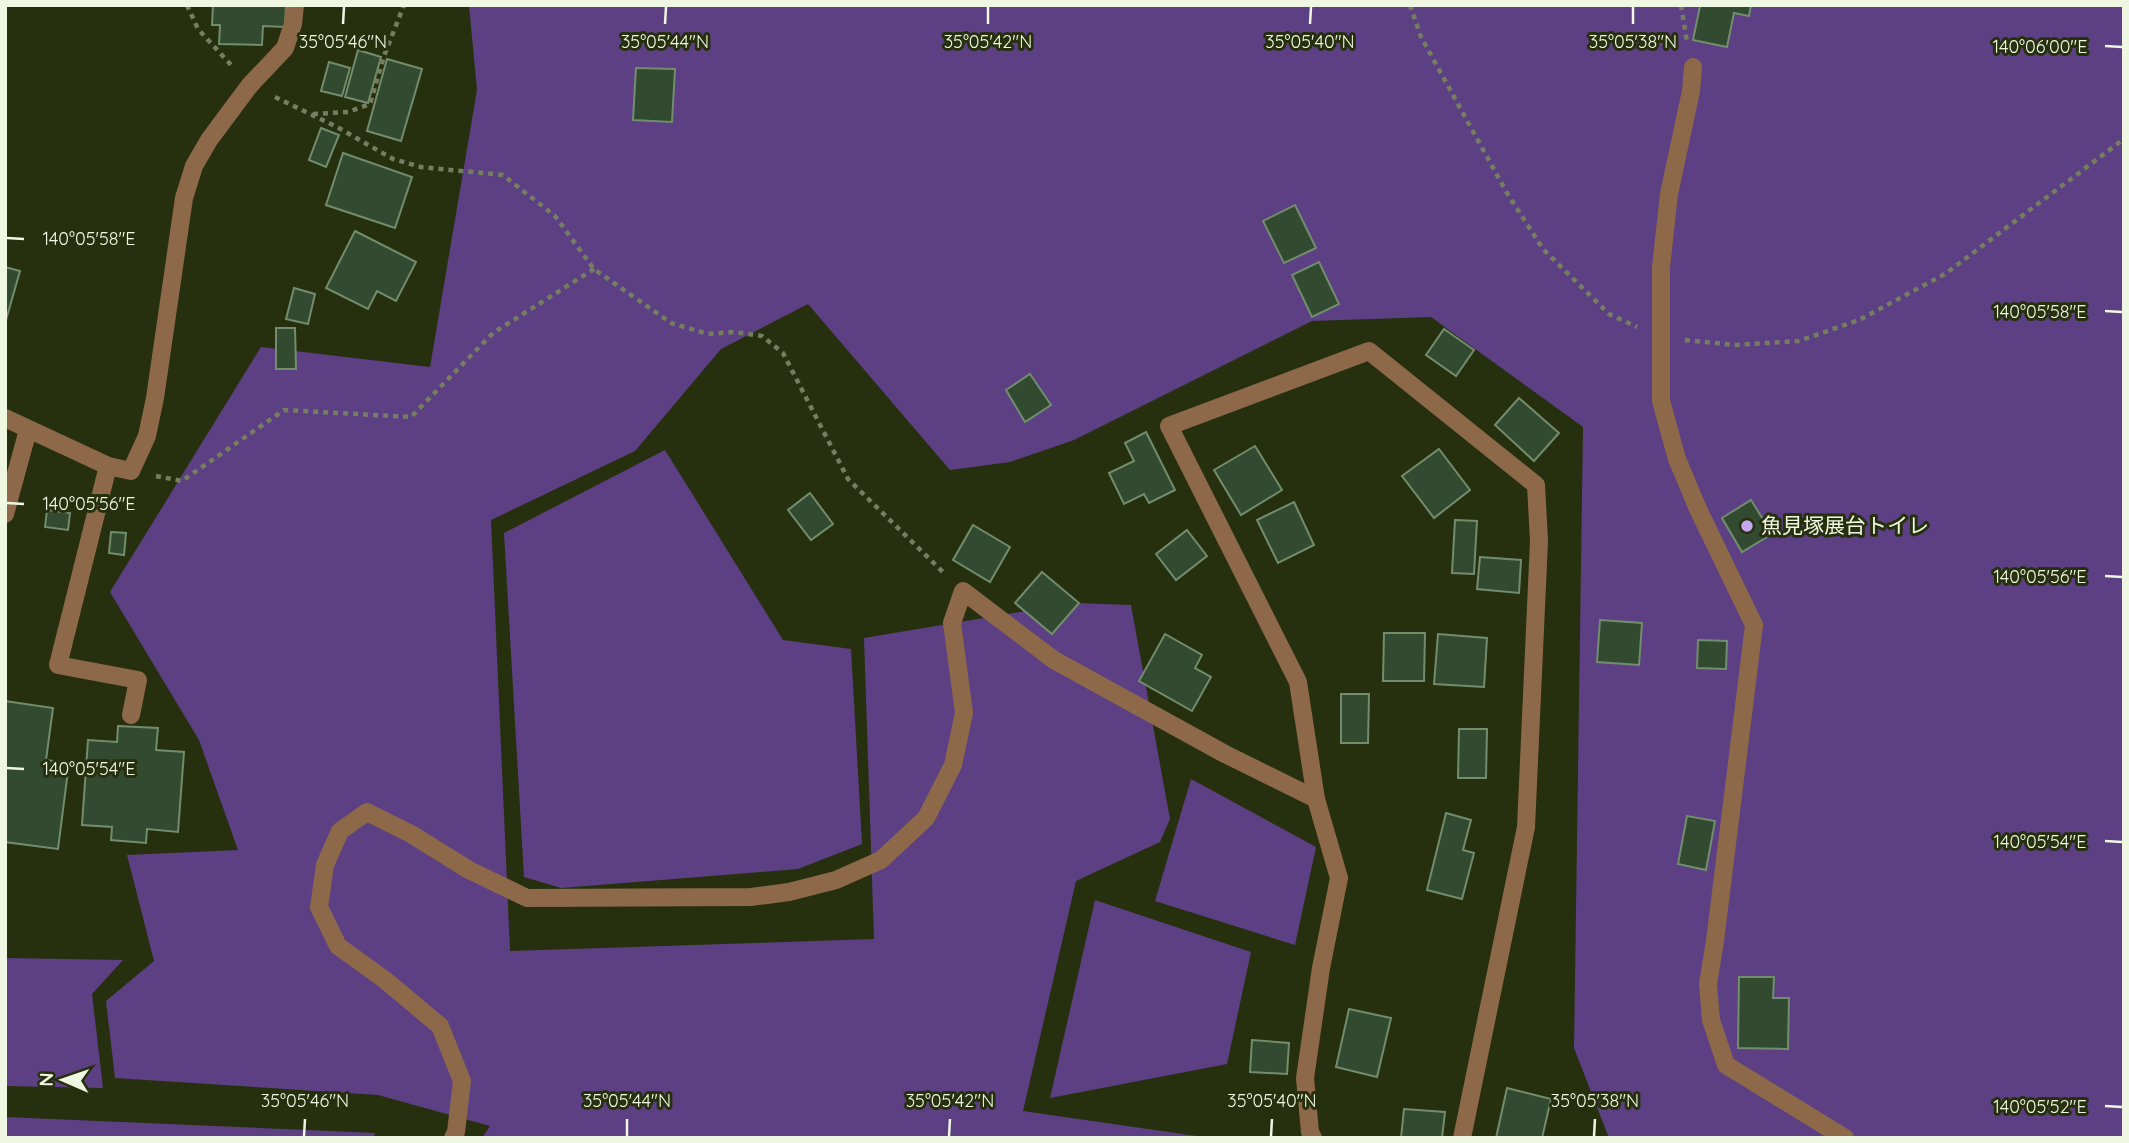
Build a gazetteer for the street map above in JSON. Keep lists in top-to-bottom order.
{
  "places": ["魚見塚展台トイレ"],
  "north": "left",
  "coordinates": [
    "35°05'46\"N",
    "35°05'44\"N",
    "35°05'42\"N",
    "35°05'40\"N",
    "35°05'38\"N",
    "140°06'00\"E",
    "140°05'58\"E",
    "140°05'56\"E",
    "140°05'54\"E",
    "140°05'52\"E"
  ]
}
